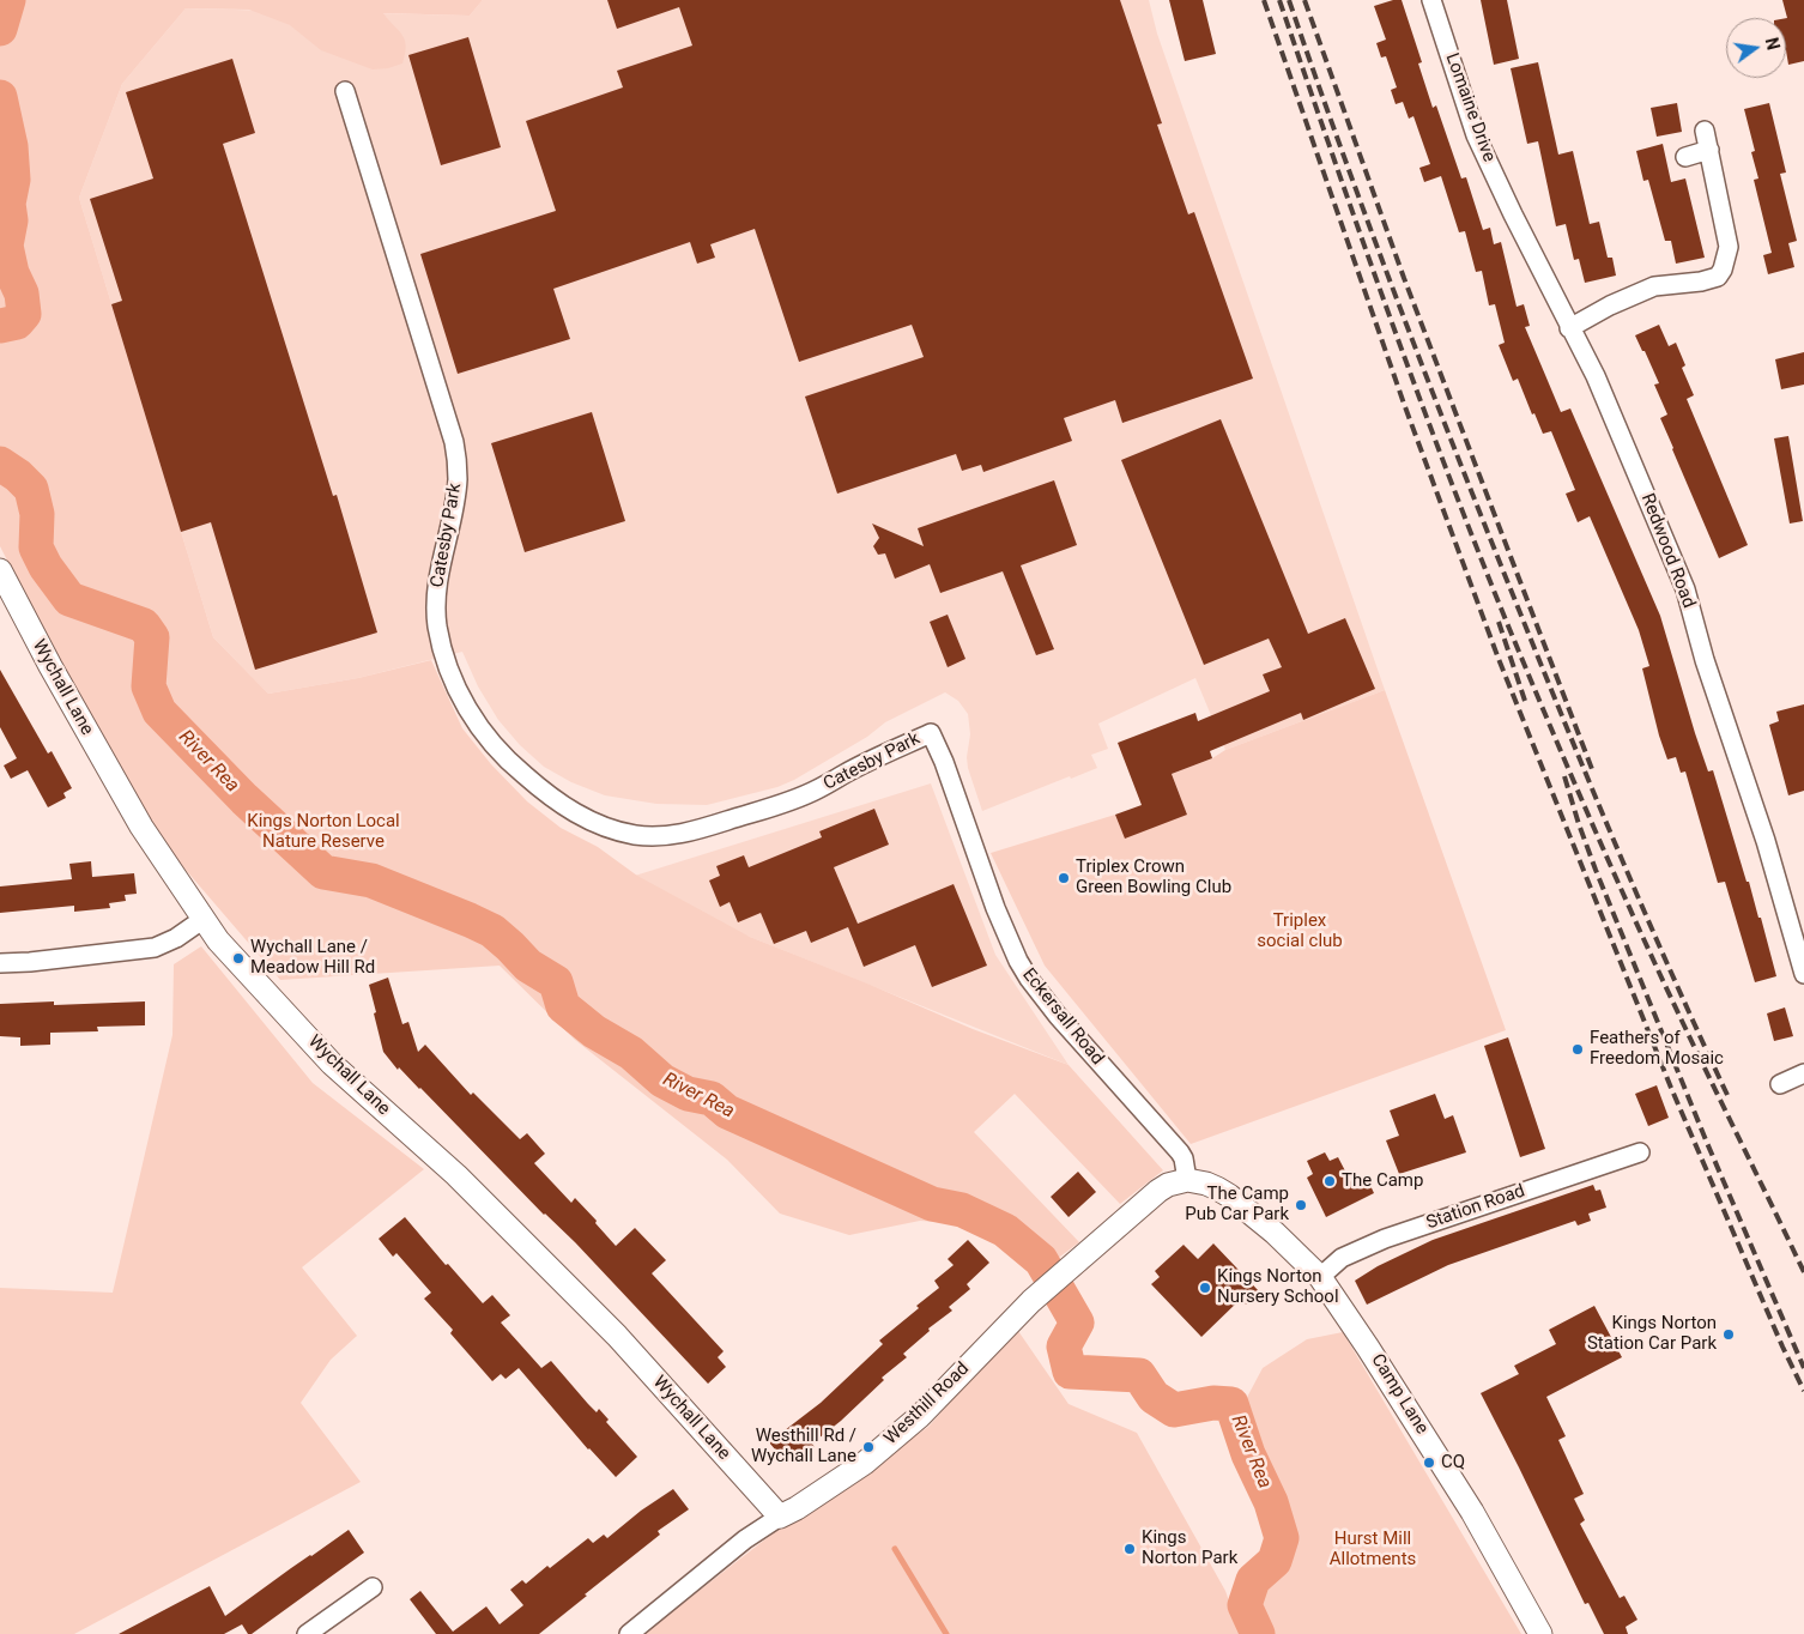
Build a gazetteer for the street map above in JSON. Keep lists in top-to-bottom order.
{
  "streets": {
    "street": [
      "Lomaine Drive",
      "Catesby Park",
      "Redwood Road",
      "Wychall Lane",
      "Eckersall Road",
      "Station Road",
      "Camp Lane",
      "Westhill Road"
    ]
  },
  "crossings": [
    ["Lomaine Drive", "Redwood Road"],
    ["Catesby Park", "Eckersall Road"],
    ["Wychall Lane", "Westhill Road"],
    ["Eckersall Road", "Camp Lane"],
    ["Eckersall Road", "Westhill Road"],
    ["Station Road", "Camp Lane"],
    ["Camp Lane", "Westhill Road"]
  ],
  "water": ["River Rea"],
  "parks": ["Kings Norton Local Nature Reserve", "Triplex social club", "Hurst Mill Allotments"],
  "places": [
    "Triplex Crown Green Bowling Club",
    "Wychall Lane / Meadow Hill Rd",
    "Feathers of Freedom Mosaic",
    "The Camp",
    "The Camp Pub Car Park",
    "Kings Norton Nursery School",
    "Kings Norton Station Car Park",
    "Westhill Rd / Wychall Lane",
    "CQ",
    "Kings Norton Park"
  ],
  "north": "right"
}
